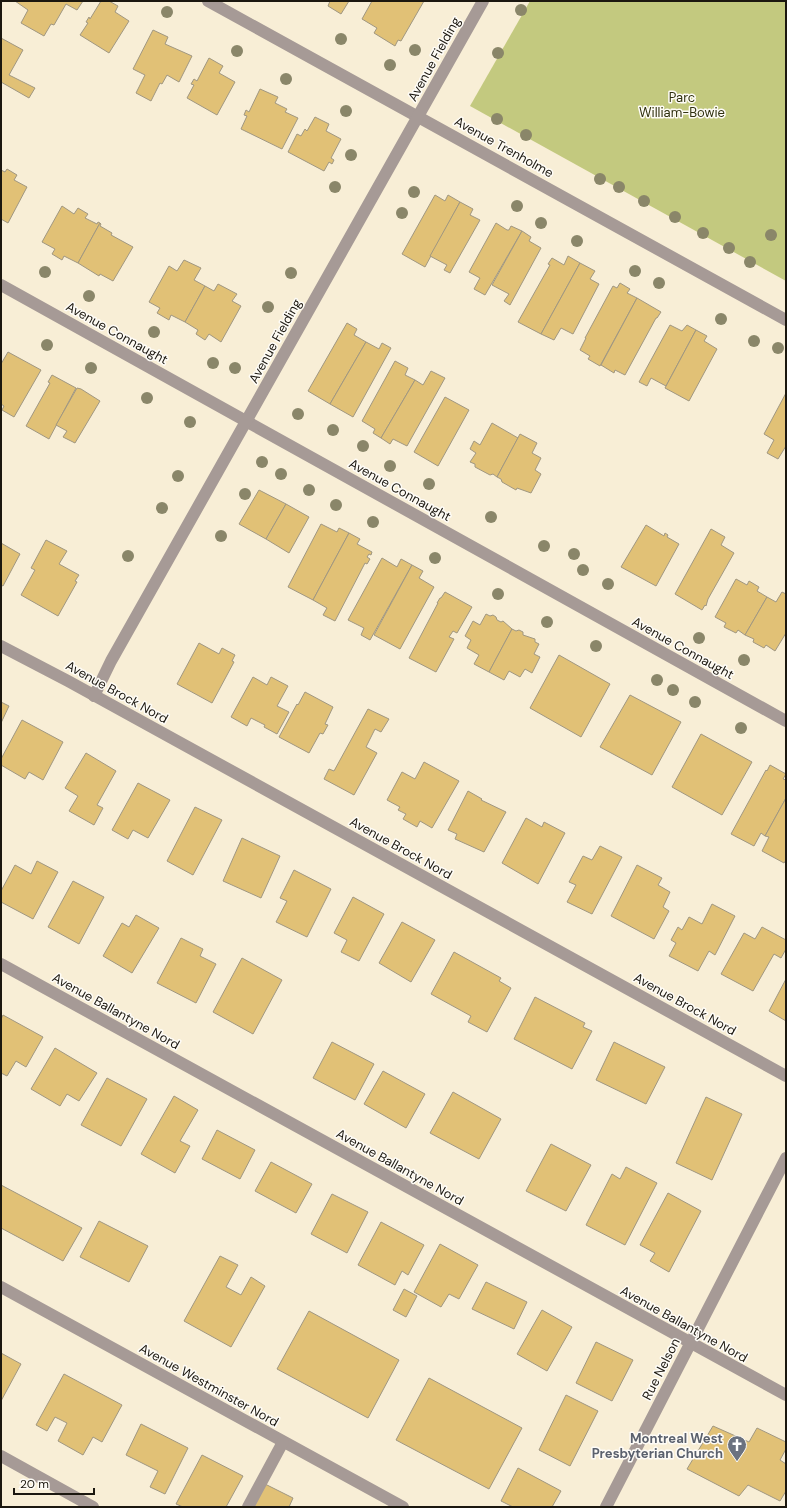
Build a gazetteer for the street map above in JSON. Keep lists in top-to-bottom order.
{
  "streets": {
    "street": [
      "Avenue Fielding",
      "Avenue Trenholme",
      "Avenue Connaught",
      "Avenue Brock Nord",
      "Avenue Ballantyne Nord",
      "Rue Nelson",
      "Avenue Westminster Nord"
    ]
  },
  "crossings": [
    ["Avenue Fielding", "Avenue Trenholme"],
    ["Avenue Fielding", "Avenue Connaught"],
    ["Avenue Fielding", "Avenue Brock Nord"],
    ["Avenue Ballantyne Nord", "Rue Nelson"]
  ],
  "parks": ["Parc William-Bowie"],
  "places": {
    "church": ["Montreal West Presbyterian Church"]
  },
  "scale_bar": "20 m"
}
